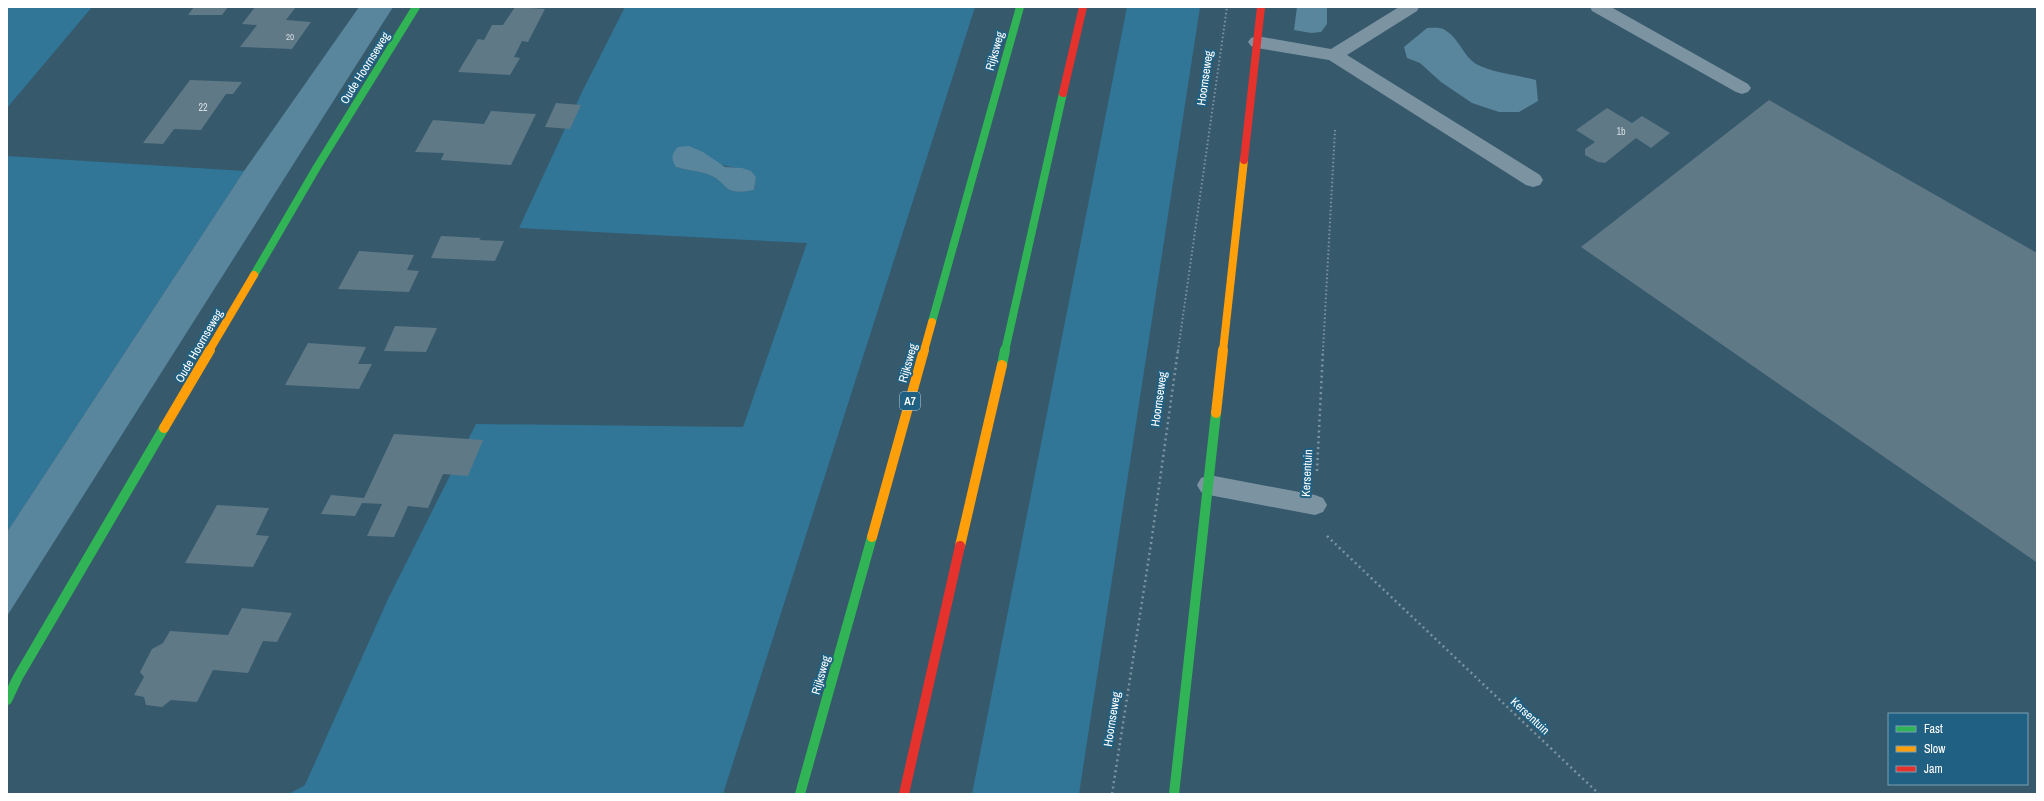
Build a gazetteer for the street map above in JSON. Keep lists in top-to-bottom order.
{
  "streets": {
    "main road": ["Rijksweg", "Oude Hoornseweg", "A7"],
    "path": ["Hoornseweg", "Kersentuin"]
  },
  "house_numbers": ["20", "22", "1b"],
  "legend": ["Fast", "Slow", "Jam"]
}
